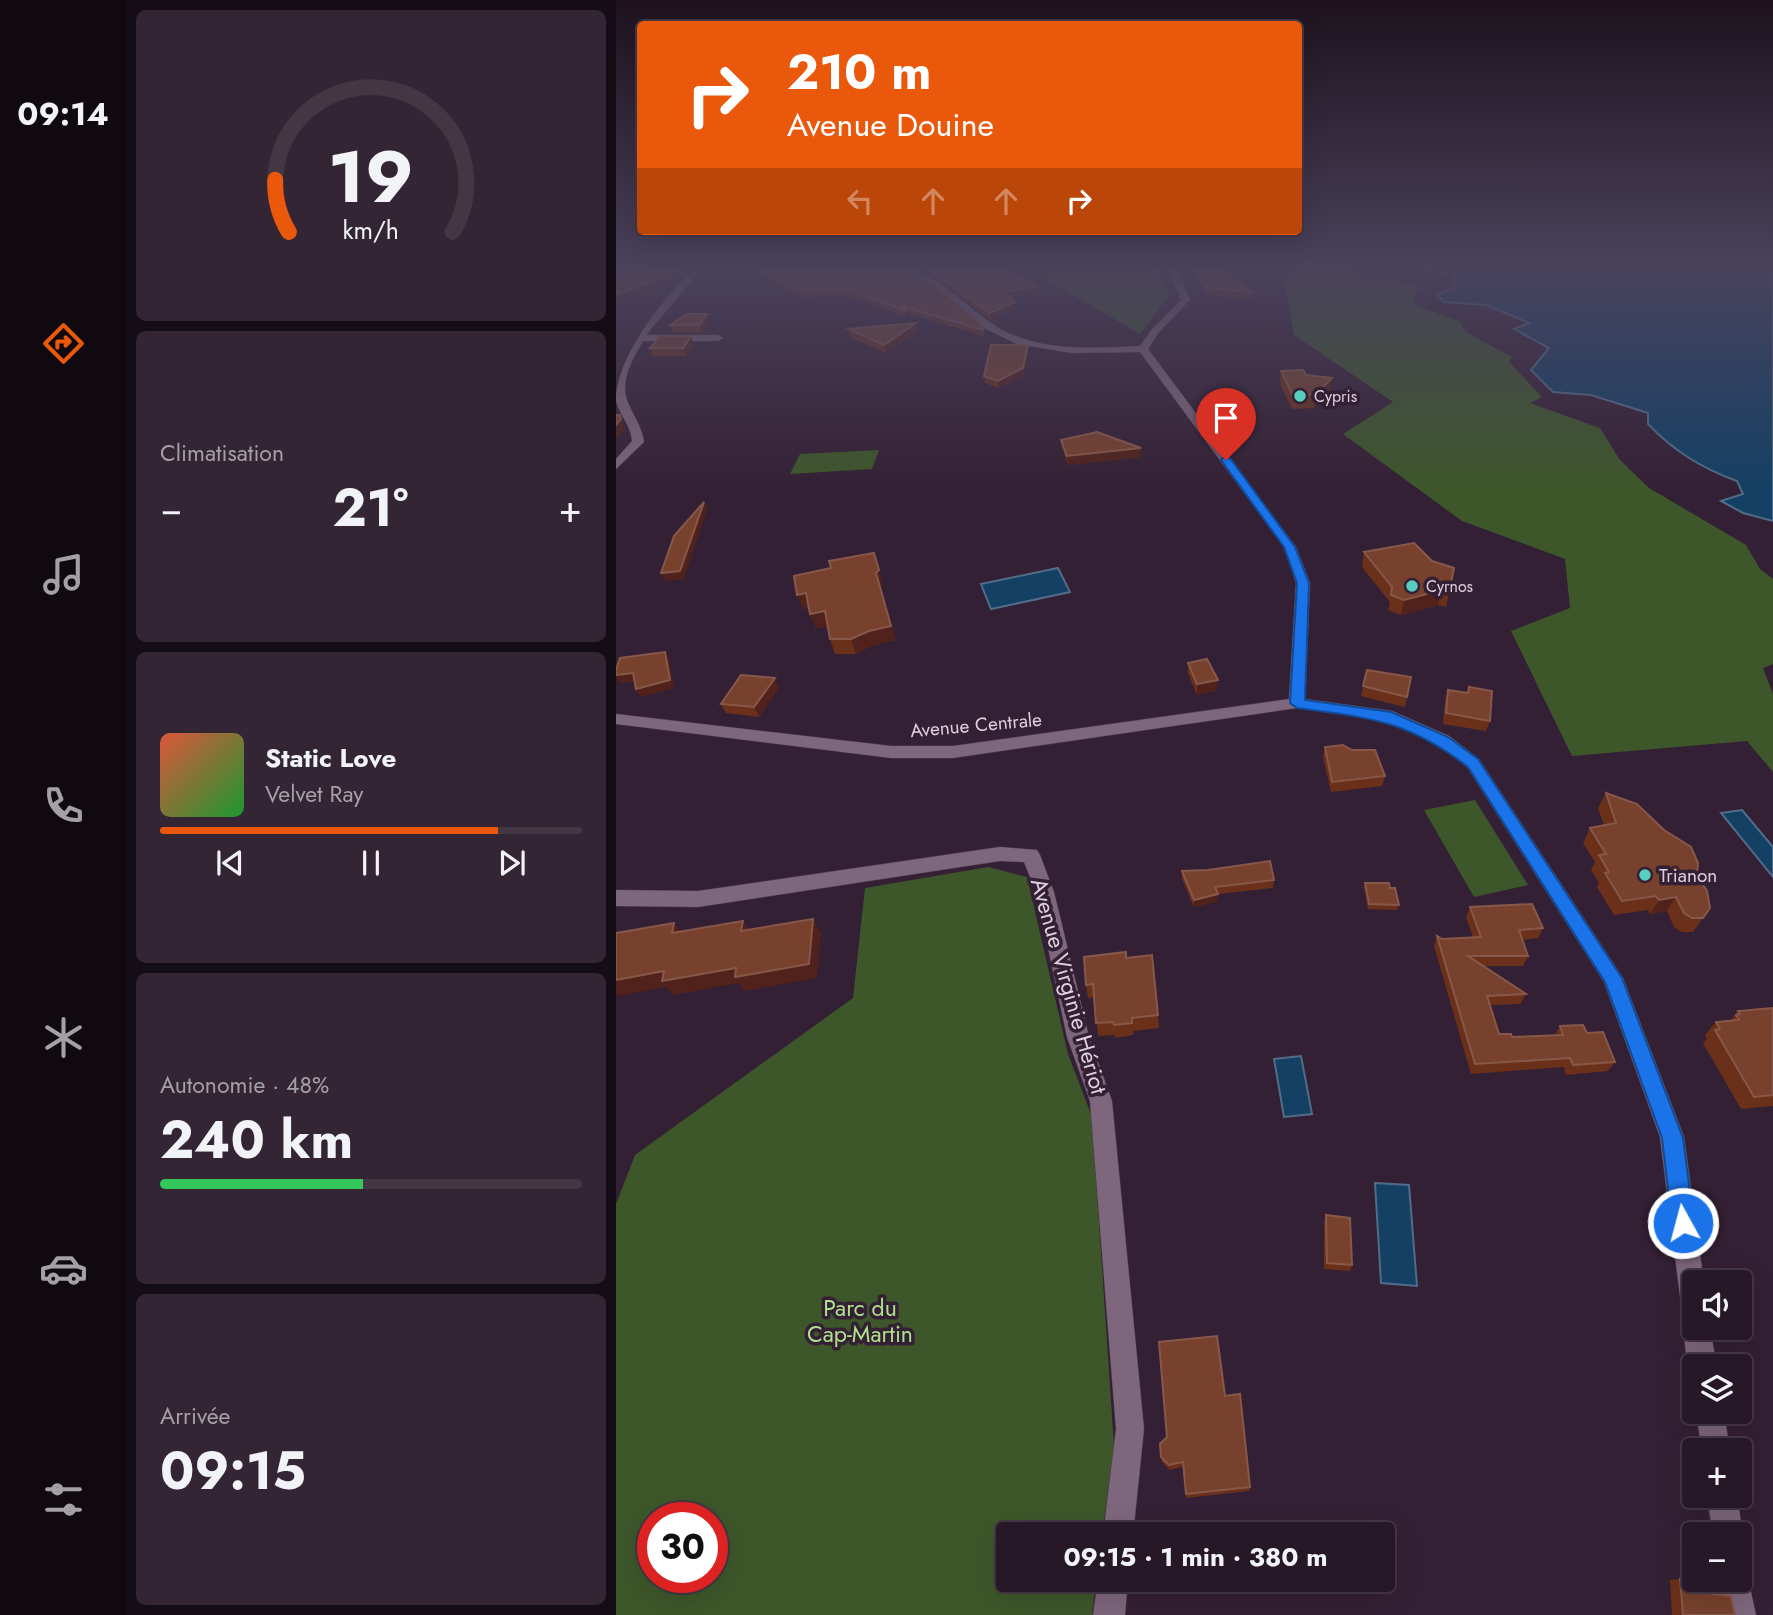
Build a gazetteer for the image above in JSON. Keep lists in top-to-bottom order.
{
  "streets": {
    "street": ["Avenue Centrale", "Avenue Virginie Hériot"]
  },
  "parks": ["Parc du Cap-Martin"],
  "places": ["Cypris", "Cyrnos", "Trianon"],
  "page": {
    "tabs": "09:14",
    "turn": ["210 m", "Avenue Douine"],
    "tile": [
      "Climatisation",
      ["Autonomie · 48%", "240 km"],
      ["Arrivée", "09:15"]
    ],
    "heat": ["−", "21°", "+"],
    "song": ["Static Love", "Velvet Ray"],
    "map_buttons": ["+", "−"],
    "limit": "30",
    "trip": "09:15 · 1 min · 380 m",
    "gauge": ["19", "km/h"]
  }
}
